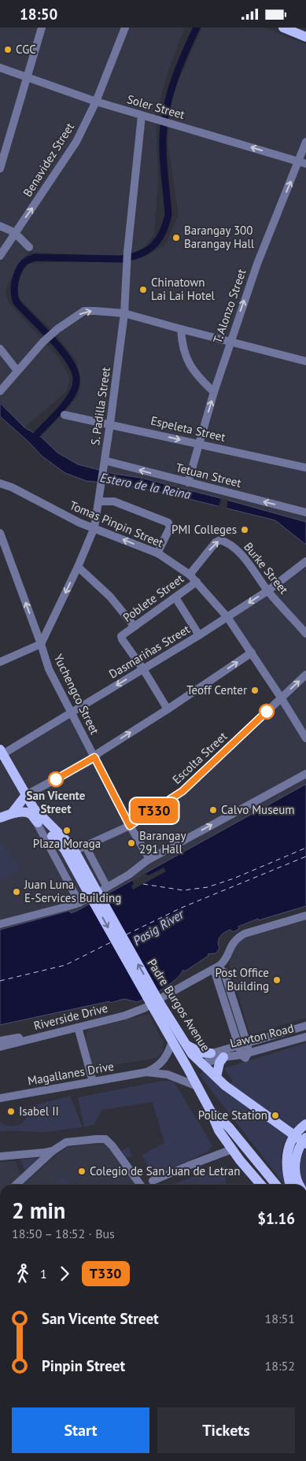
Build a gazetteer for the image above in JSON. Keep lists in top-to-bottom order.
{
  "streets": {
    "main road": ["Padre Burgos Avenue"],
    "street": [
      "Soler Street",
      "Benavidez Street",
      "T. Alonzo Street",
      "S. Padilla Street",
      "Espeleta Street",
      "Tetuan Street",
      "Tomas Pinpin Street",
      "Burke Street",
      "Poblete Street",
      "Dasmariñas Street",
      "Yuchengco Street",
      "Escolta Street",
      "Riverside Drive",
      "Lawton Road",
      "Magallanes Drive"
    ]
  },
  "crossings": [
    ["Soler Street", "Benavidez Street"],
    ["Soler Street", "T. Alonzo Street"],
    ["Soler Street", "S. Padilla Street"],
    ["T. Alonzo Street", "Espeleta Street"],
    ["T. Alonzo Street", "Tetuan Street"],
    ["S. Padilla Street", "Espeleta Street"],
    ["S. Padilla Street", "Tetuan Street"],
    ["S. Padilla Street", "Tomas Pinpin Street"],
    ["S. Padilla Street", "Yuchengco Street"],
    ["Tomas Pinpin Street", "Burke Street"],
    ["Tomas Pinpin Street", "Poblete Street"],
    ["Tomas Pinpin Street", "Dasmariñas Street"],
    ["Tomas Pinpin Street", "Escolta Street"],
    ["Burke Street", "Dasmariñas Street"],
    ["Poblete Street", "Dasmariñas Street"],
    ["Dasmariñas Street", "Yuchengco Street"],
    ["Yuchengco Street", "Escolta Street"],
    ["Padre Burgos Avenue", "Riverside Drive"],
    ["Padre Burgos Avenue", "Lawton Road"],
    ["Padre Burgos Avenue", "Magallanes Drive"]
  ],
  "one_way": [
    "Soler Street",
    "T. Alonzo Street",
    "Espeleta Street",
    "Tetuan Street"
  ],
  "water": ["Estero de la Reina", "Pasig River"],
  "places": [
    "CGC",
    "Barangay 300 Barangay Hall",
    "Chinatown Lai Lai Hotel",
    "PMI Colleges",
    "Teoff Center",
    "San Vicente Street",
    "Calvo Museum",
    "Plaza Moraga",
    "Barangay 291 Hall",
    "Juan Luna E-Services Building",
    "Post Office Building",
    "Isabel II",
    "Police Station",
    "Colegio de San Juan de Letran"
  ],
  "lines": ["bus line T330"],
  "page": {
    "status": "18:50",
    "on_map": "T330",
    "heading": ["2 min", "18:50 – 18:52 · Bus", "$1.16"],
    "legs": ["1", "T330"],
    "list": [
      {
        "name": "San Vicente Street",
        "value": "18:51"
      },
      {
        "name": "Pinpin Street",
        "value": "18:52"
      }
    ],
    "buttons": ["Start", "Tickets"]
  }
}
